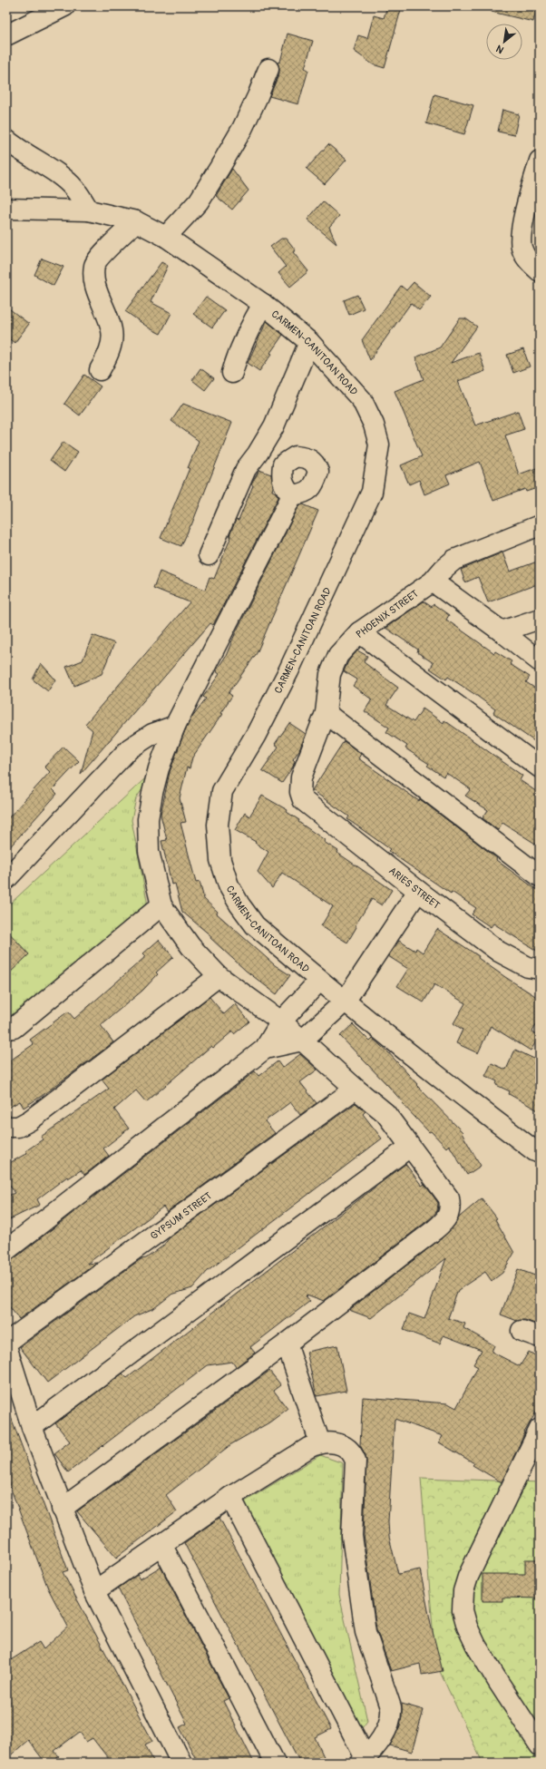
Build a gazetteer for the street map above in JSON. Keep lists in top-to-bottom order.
{
  "streets": {
    "street": [
      "CARMEN-CANITOAN ROAD",
      "PHOENIX STREET",
      "ARIES STREET",
      "GYPSUM STREET"
    ]
  },
  "crossings": [
    ["PHOENIX STREET", "ARIES STREET"]
  ],
  "north": "bottom left"
}
